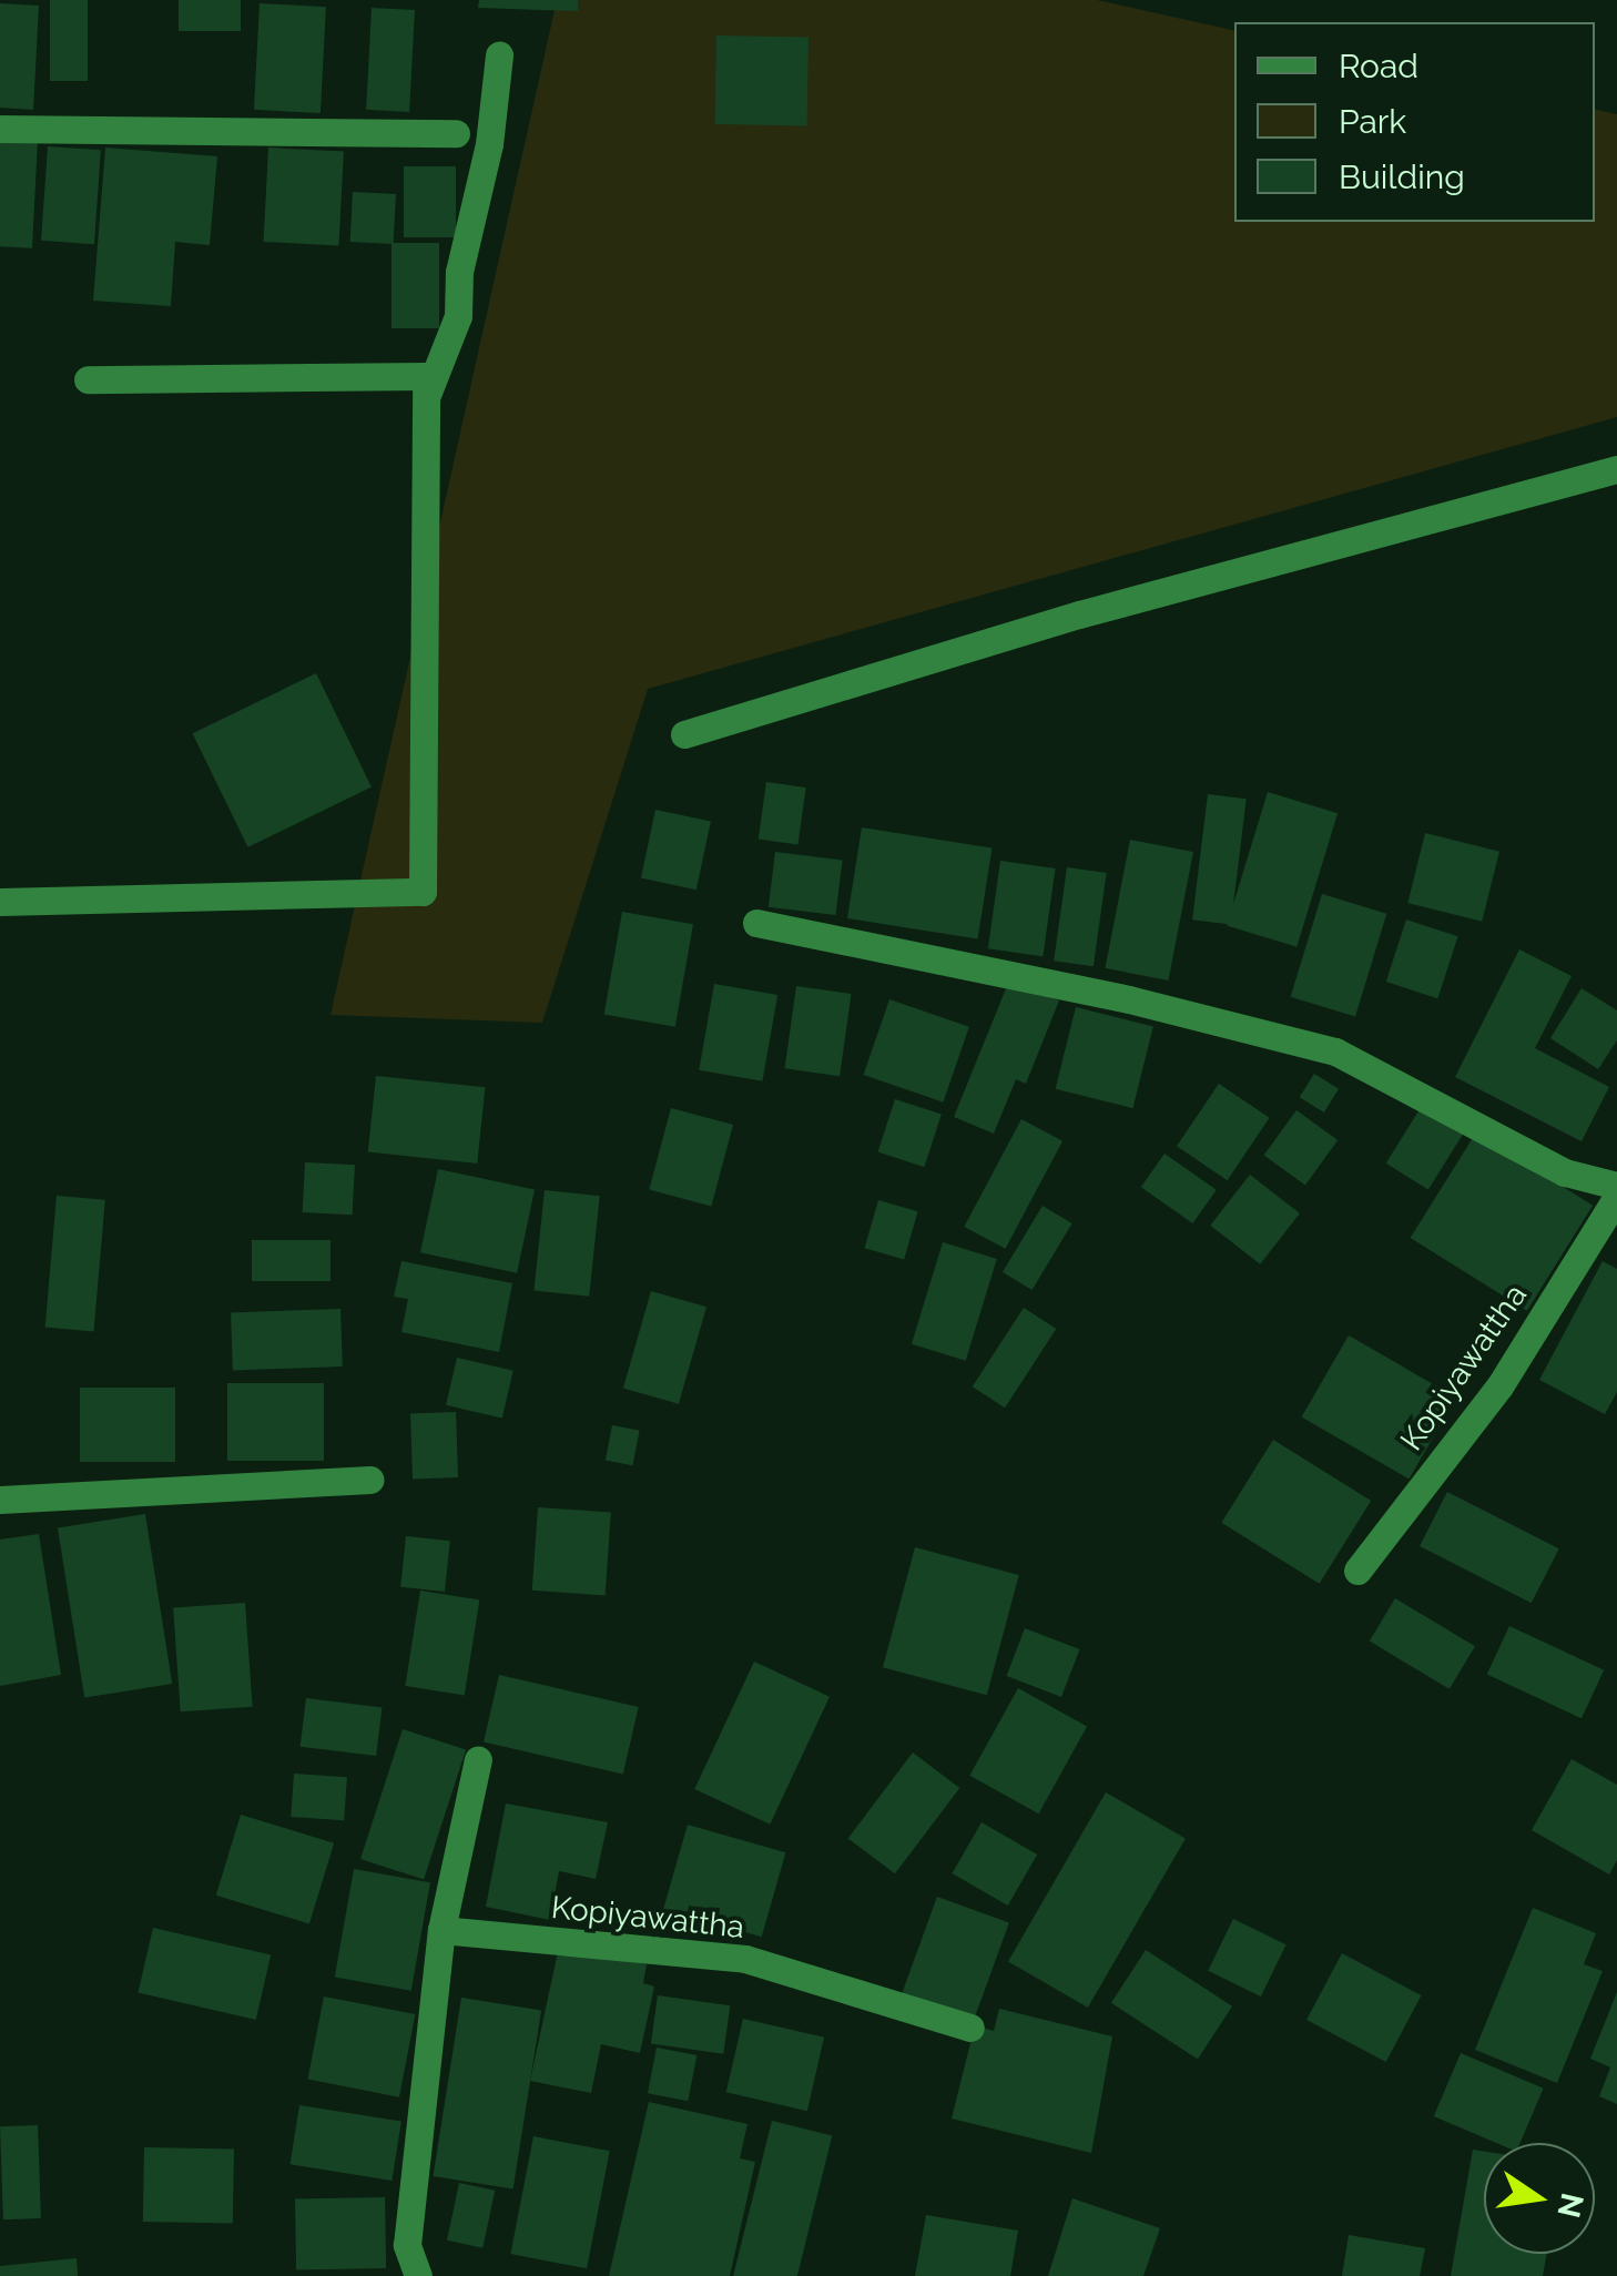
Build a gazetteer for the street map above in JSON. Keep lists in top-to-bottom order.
{
  "streets": {
    "street": ["Kopiyawattha"]
  },
  "legend": ["Road", "Park", "Building"],
  "north": "right"
}
